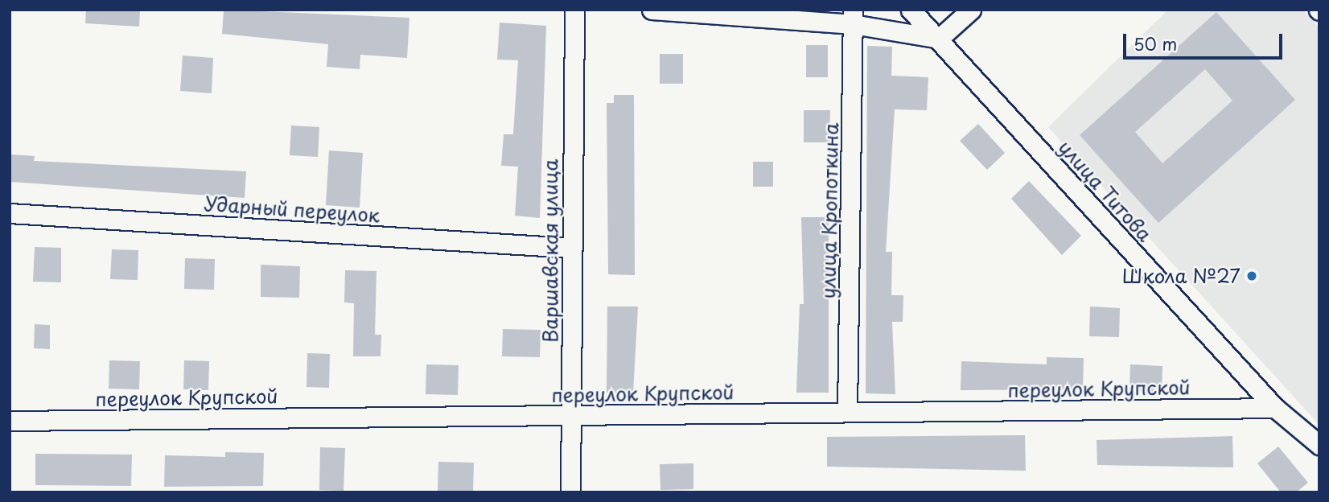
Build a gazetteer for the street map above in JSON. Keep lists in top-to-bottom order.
{
  "streets": {
    "street": [
      "улица Титова",
      "Ударный переулок",
      "улица Кропоткина",
      "Варшавская улица",
      "переулок Крупской"
    ]
  },
  "crossings": [
    ["улица Титова", "переулок Крупской"],
    ["Ударный переулок", "Варшавская улица"],
    ["улица Кропоткина", "переулок Крупской"],
    ["Варшавская улица", "переулок Крупской"]
  ],
  "places": ["Школа №27"],
  "scale_bar": "50 m"
}
